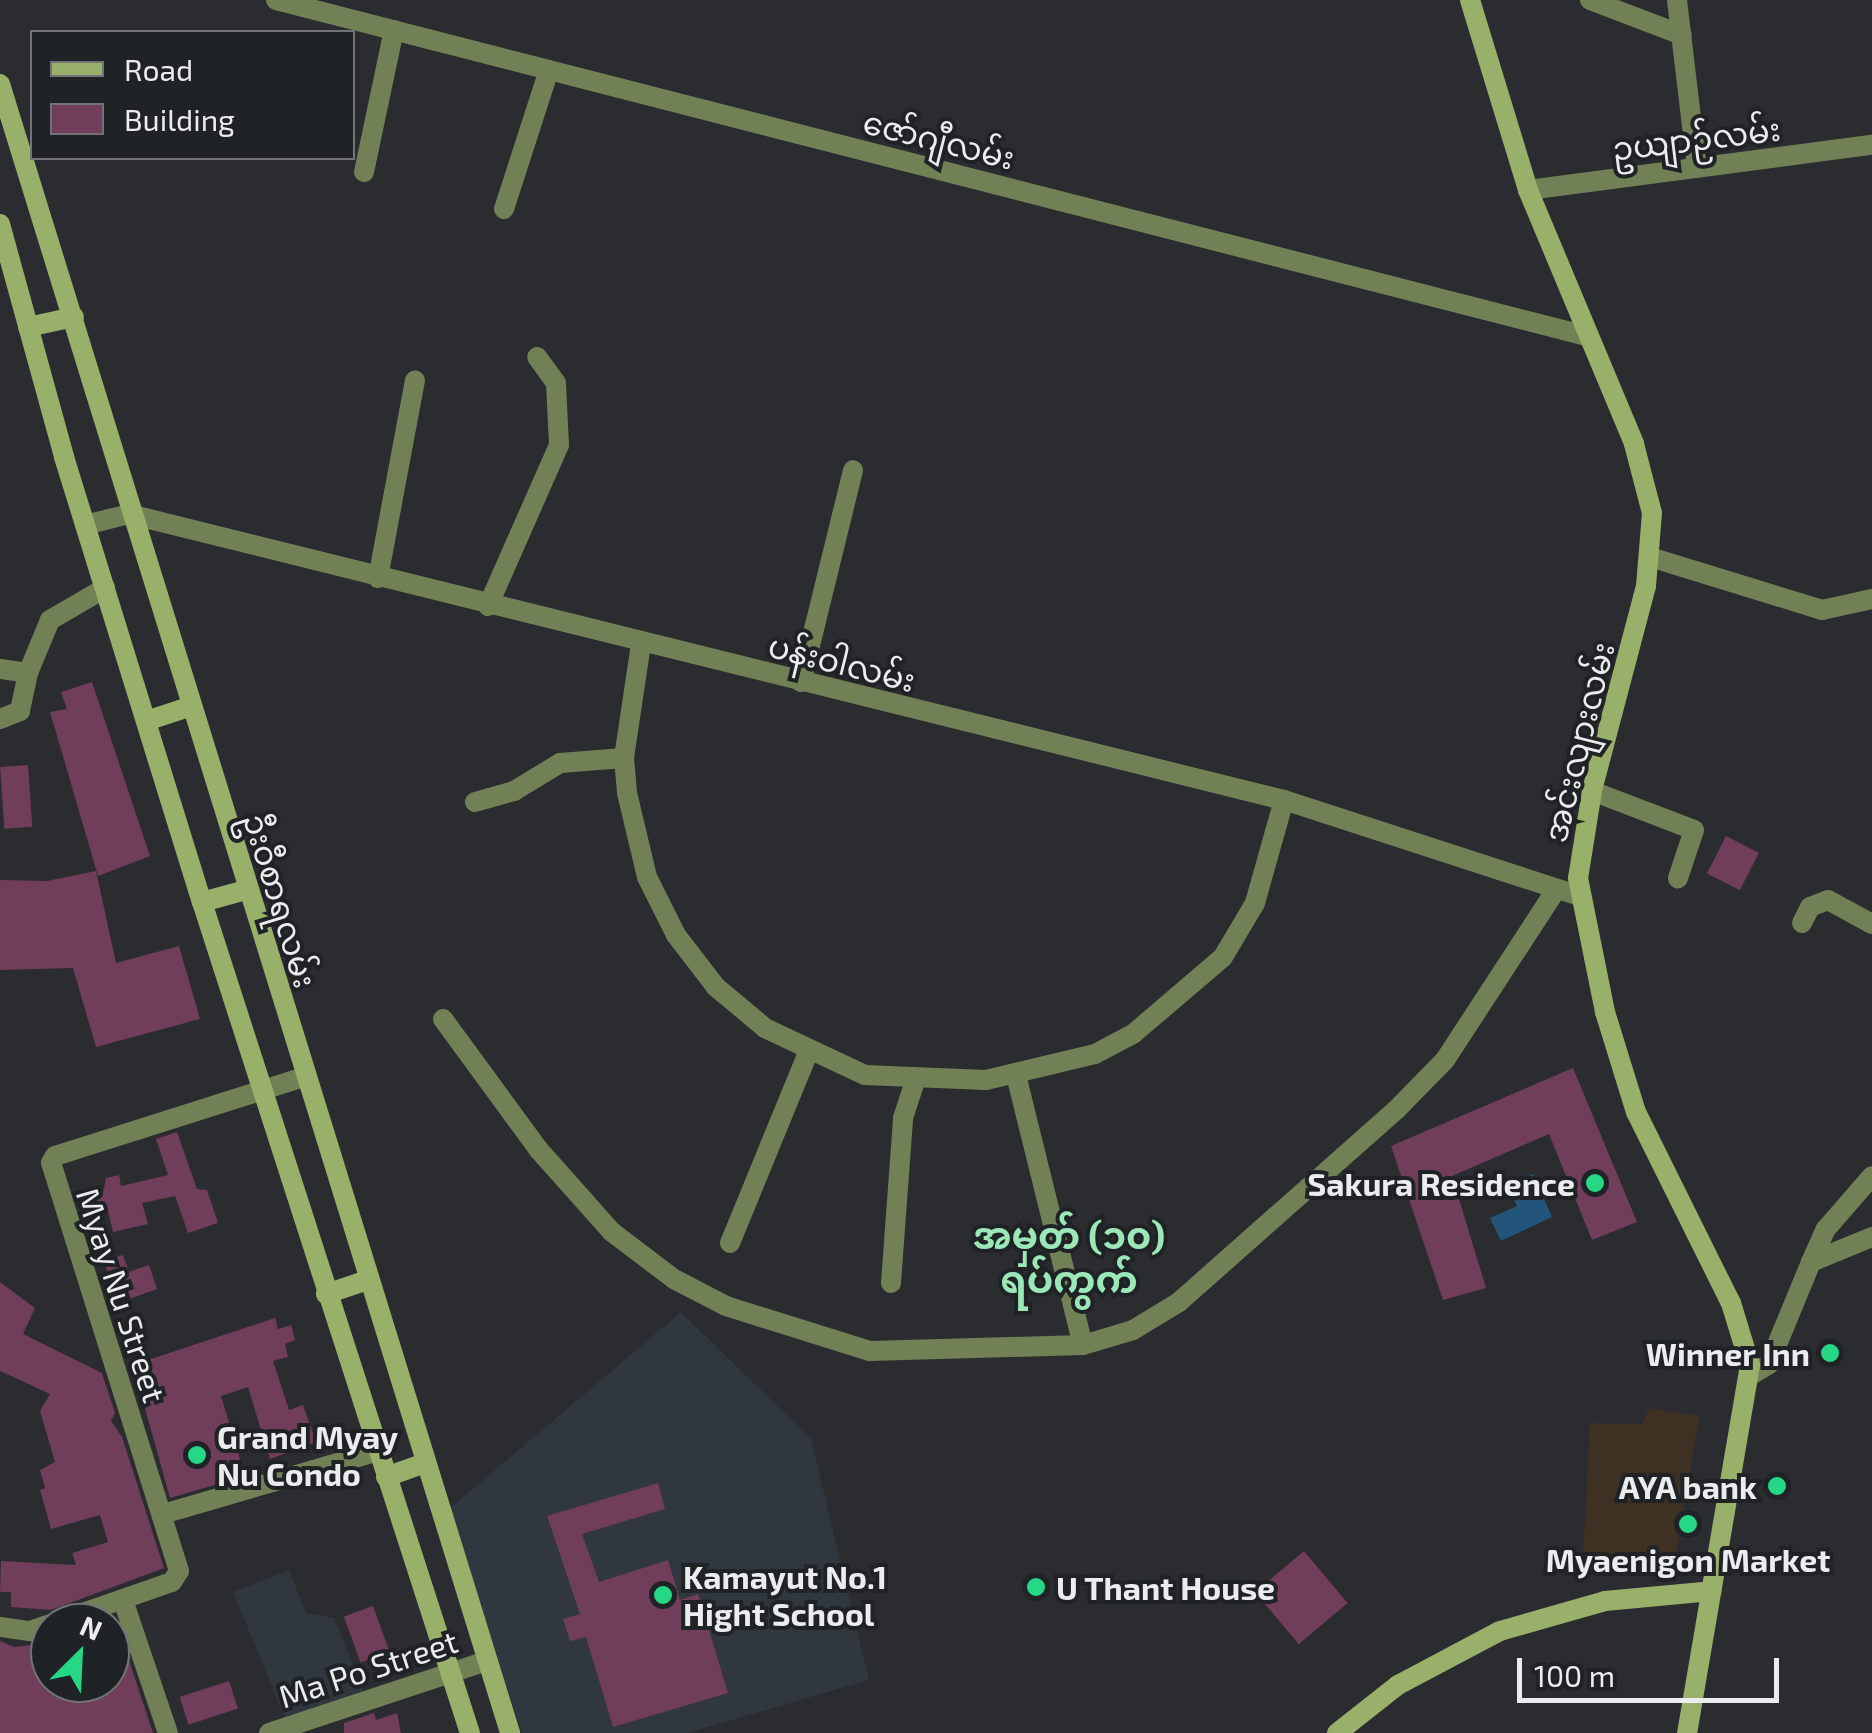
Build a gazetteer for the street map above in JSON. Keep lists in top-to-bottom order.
{
  "streets": {
    "main road": ["အင်းလျားလမ်း", "ဦးဝီစာရလမ်း"],
    "street": [
      "ဥယျာဉ်လမ်း",
      "ဇော်ဂျီလမ်း",
      "ပန်းဝါလမ်း",
      "Myay Nu Street",
      "Ma Po Street"
    ]
  },
  "crossings": [
    ["ဥယျာဉ်လမ်း", "အင်းလျားလမ်း"],
    ["ဇော်ဂျီလမ်း", "အင်းလျားလမ်း"],
    ["ပန်းဝါလမ်း", "အင်းလျားလမ်း"],
    ["ပန်းဝါလမ်း", "ဦးဝီစာရလမ်း"],
    ["ဦးဝီစာရလမ်း", "Myay Nu Street"],
    ["ဦးဝီစာရလမ်း", "Ma Po Street"]
  ],
  "districts": ["အမှတ် (၁၀) ရပ်ကွက်"],
  "places": [
    "Sakura Residence",
    "Winner Inn",
    "Grand Myay Nu Condo",
    "AYA bank",
    "Myaenigon Market",
    "U Thant House",
    "Kamayut No.1 Hight School"
  ],
  "legend": ["Road", "Building"],
  "scale_bar": "100 m",
  "north": "top right"
}
